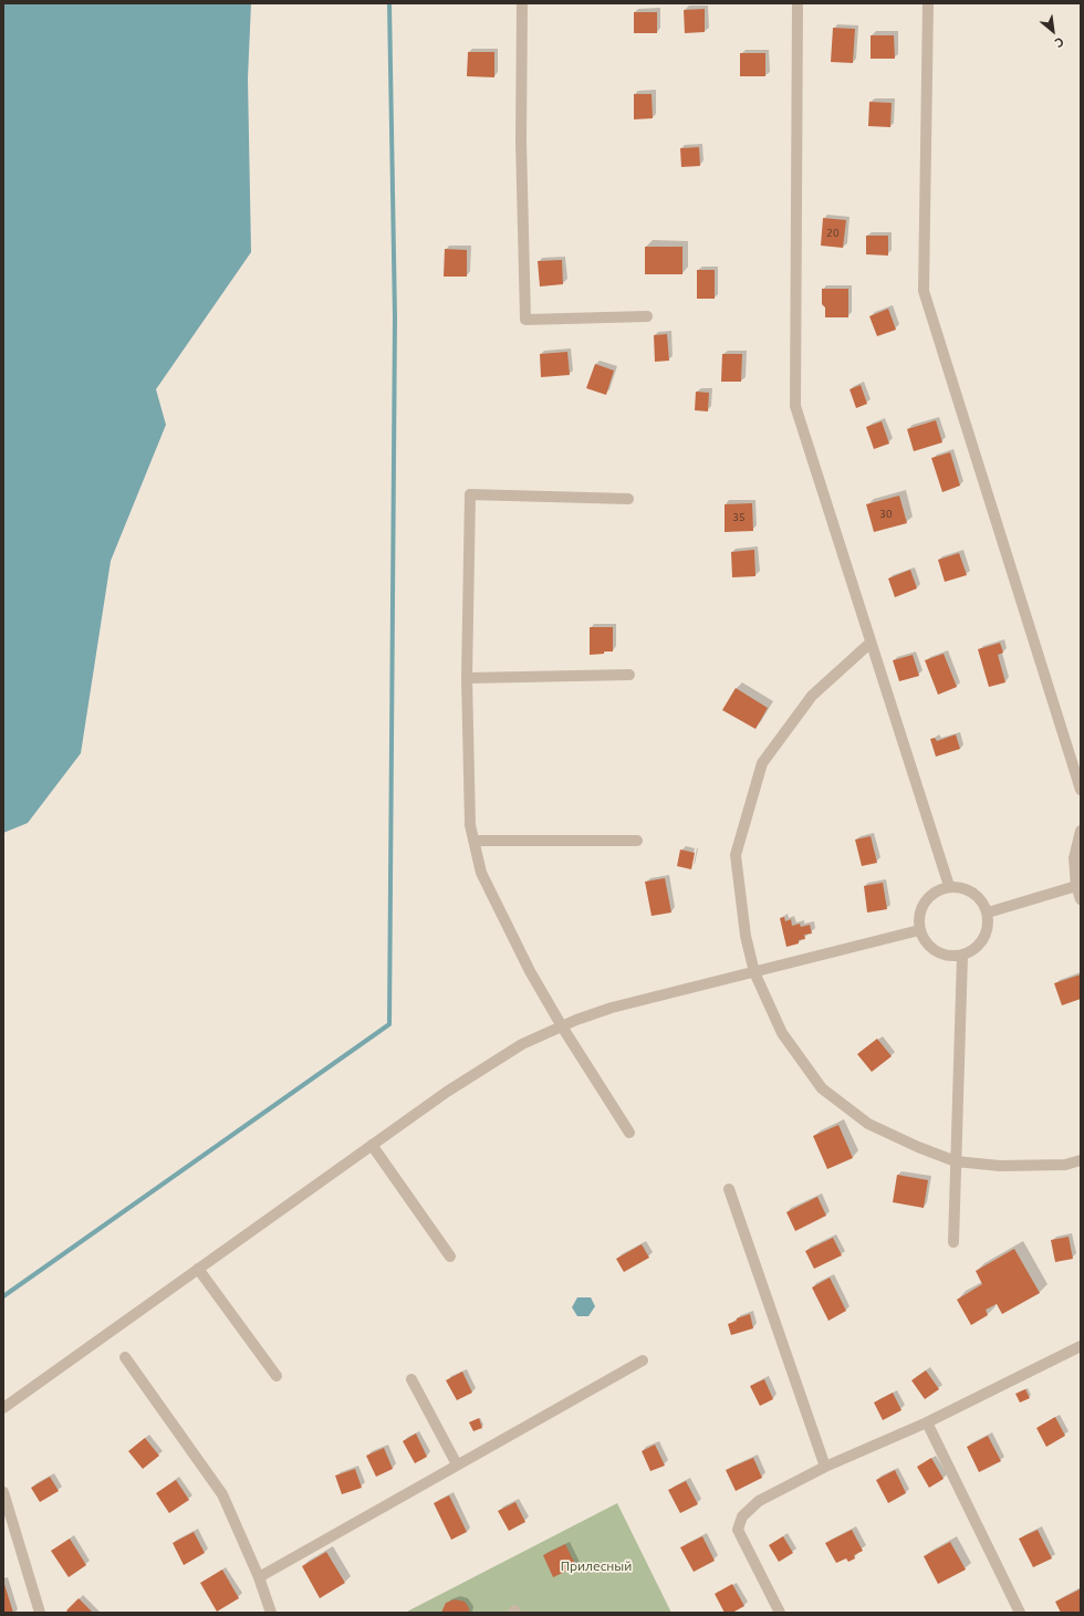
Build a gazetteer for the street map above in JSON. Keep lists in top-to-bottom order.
{
  "parks": ["Прилесный"],
  "house_numbers": ["20", "30", "35"],
  "north": "bottom right"
}
